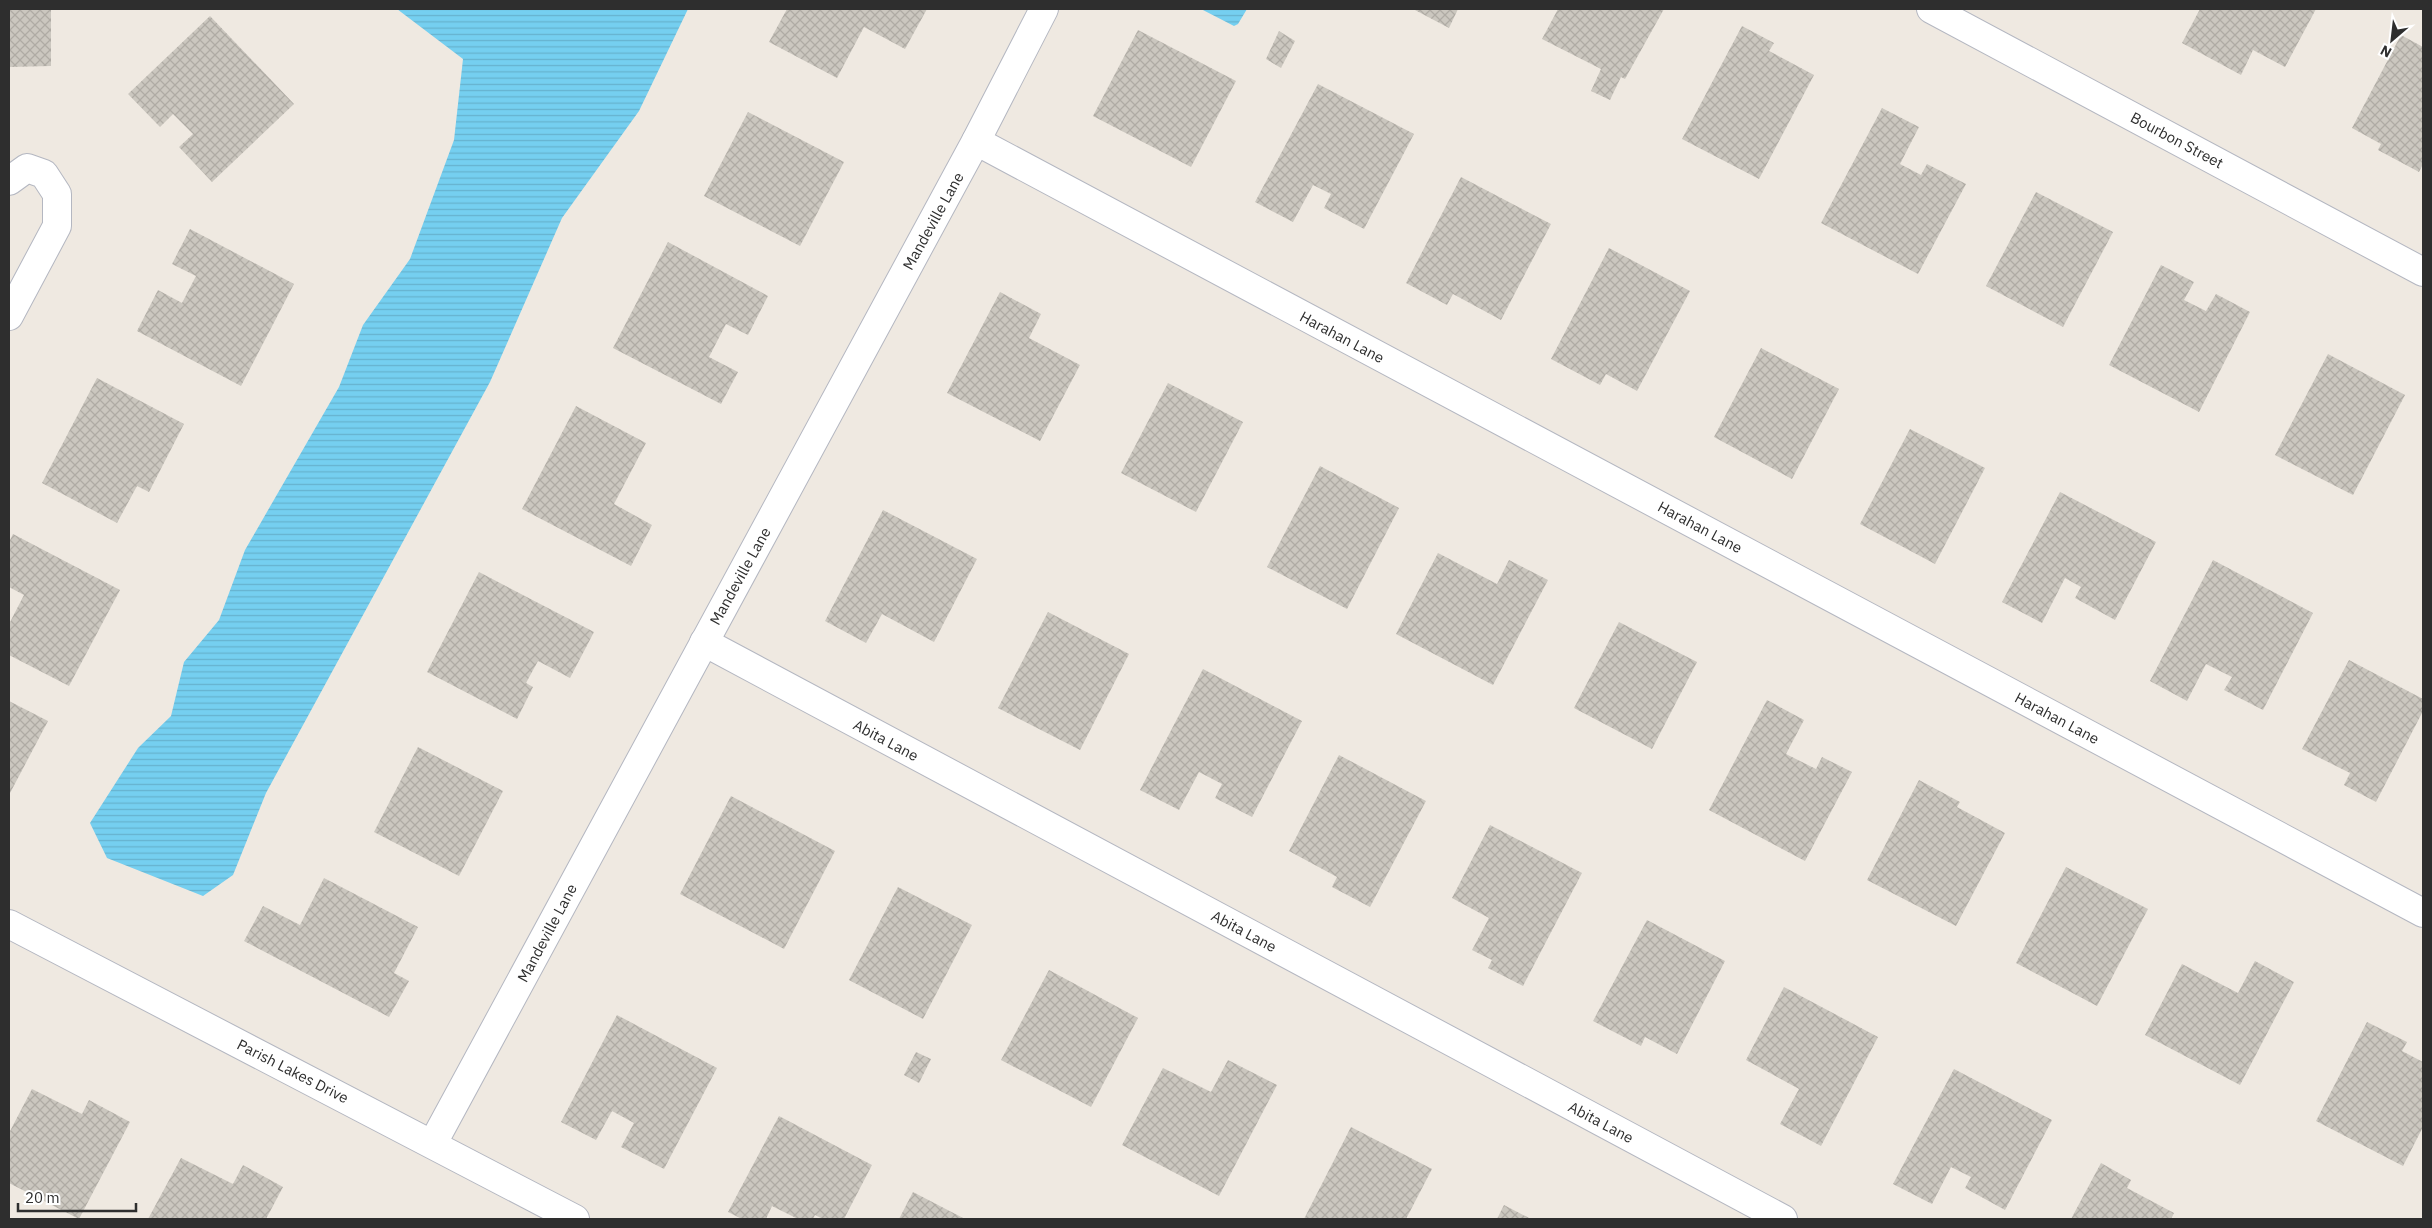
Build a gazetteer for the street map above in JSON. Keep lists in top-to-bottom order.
{
  "streets": {
    "street": [
      "Bourbon Street",
      "Mandeville Lane",
      "Harahan Lane",
      "Abita Lane",
      "Parish Lakes Drive"
    ]
  },
  "crossings": [
    ["Mandeville Lane", "Harahan Lane"],
    ["Mandeville Lane", "Abita Lane"],
    ["Mandeville Lane", "Parish Lakes Drive"]
  ],
  "scale_bar": "20 m",
  "north": "bottom left"
}
